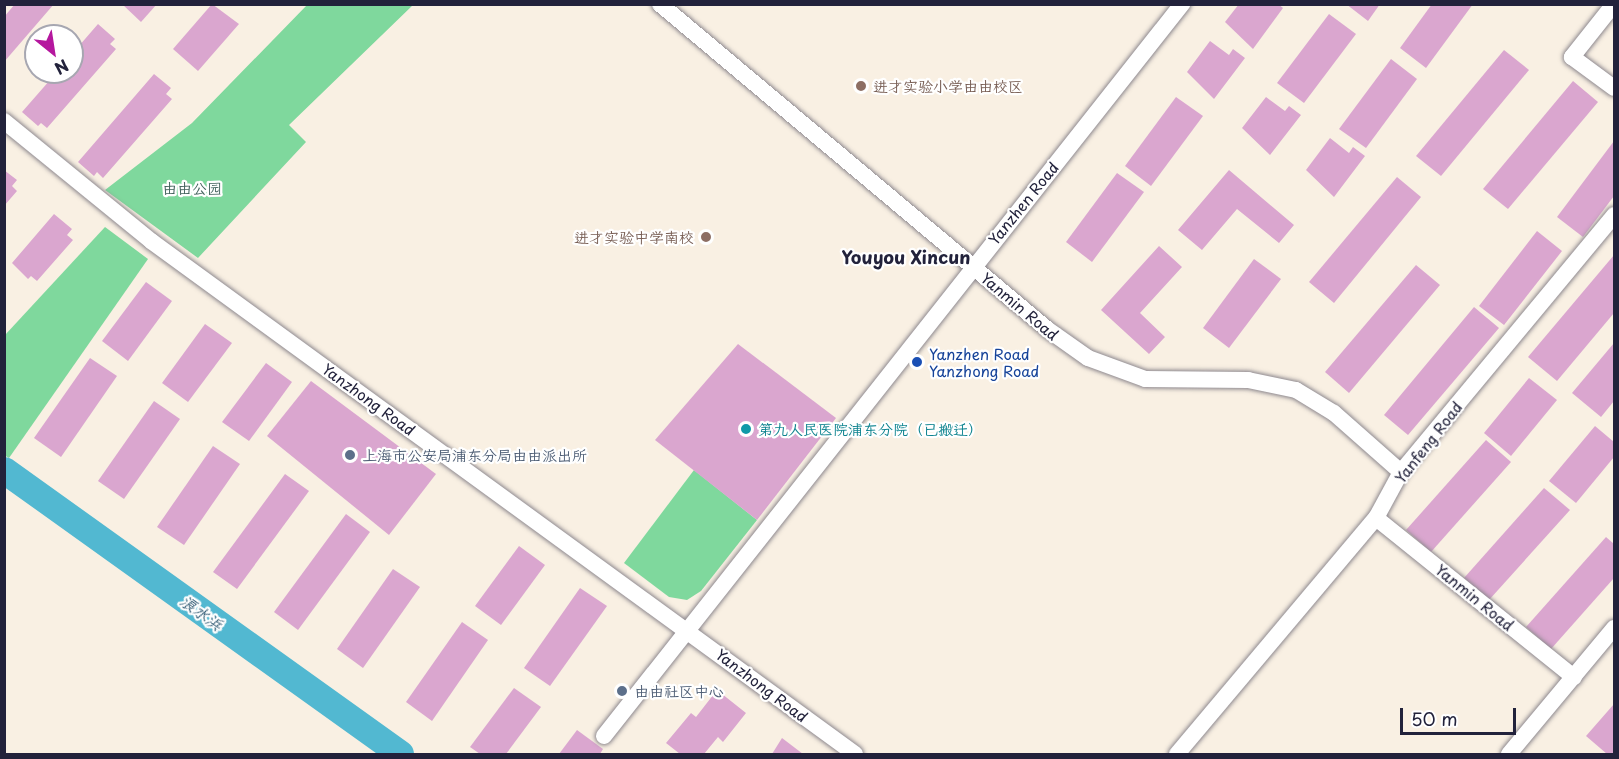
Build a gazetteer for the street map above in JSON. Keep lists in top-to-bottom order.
{
  "streets": {
    "street": [
      "Yanzhen Road",
      "Yanmin Road",
      "Yanzhong Road",
      "Yanfeng Road"
    ]
  },
  "crossings": [
    ["Yanzhen Road", "Yanmin Road"],
    ["Yanzhen Road", "Yanzhong Road"],
    ["Yanmin Road", "Yanfeng Road"]
  ],
  "districts": ["Youyou Xincun"],
  "water": ["浪水浜"],
  "parks": ["由由公园"],
  "places": [
    "进才实验小学由由校区",
    "进才实验中学南校",
    "Yanzhen Road Yanzhong Road",
    "第九人民医院浦东分院（已搬迁）",
    "上海市公安局浦东分局由由派出所",
    "由由社区中心"
  ],
  "scale_bar": "50 m",
  "north": "bottom right"
}
